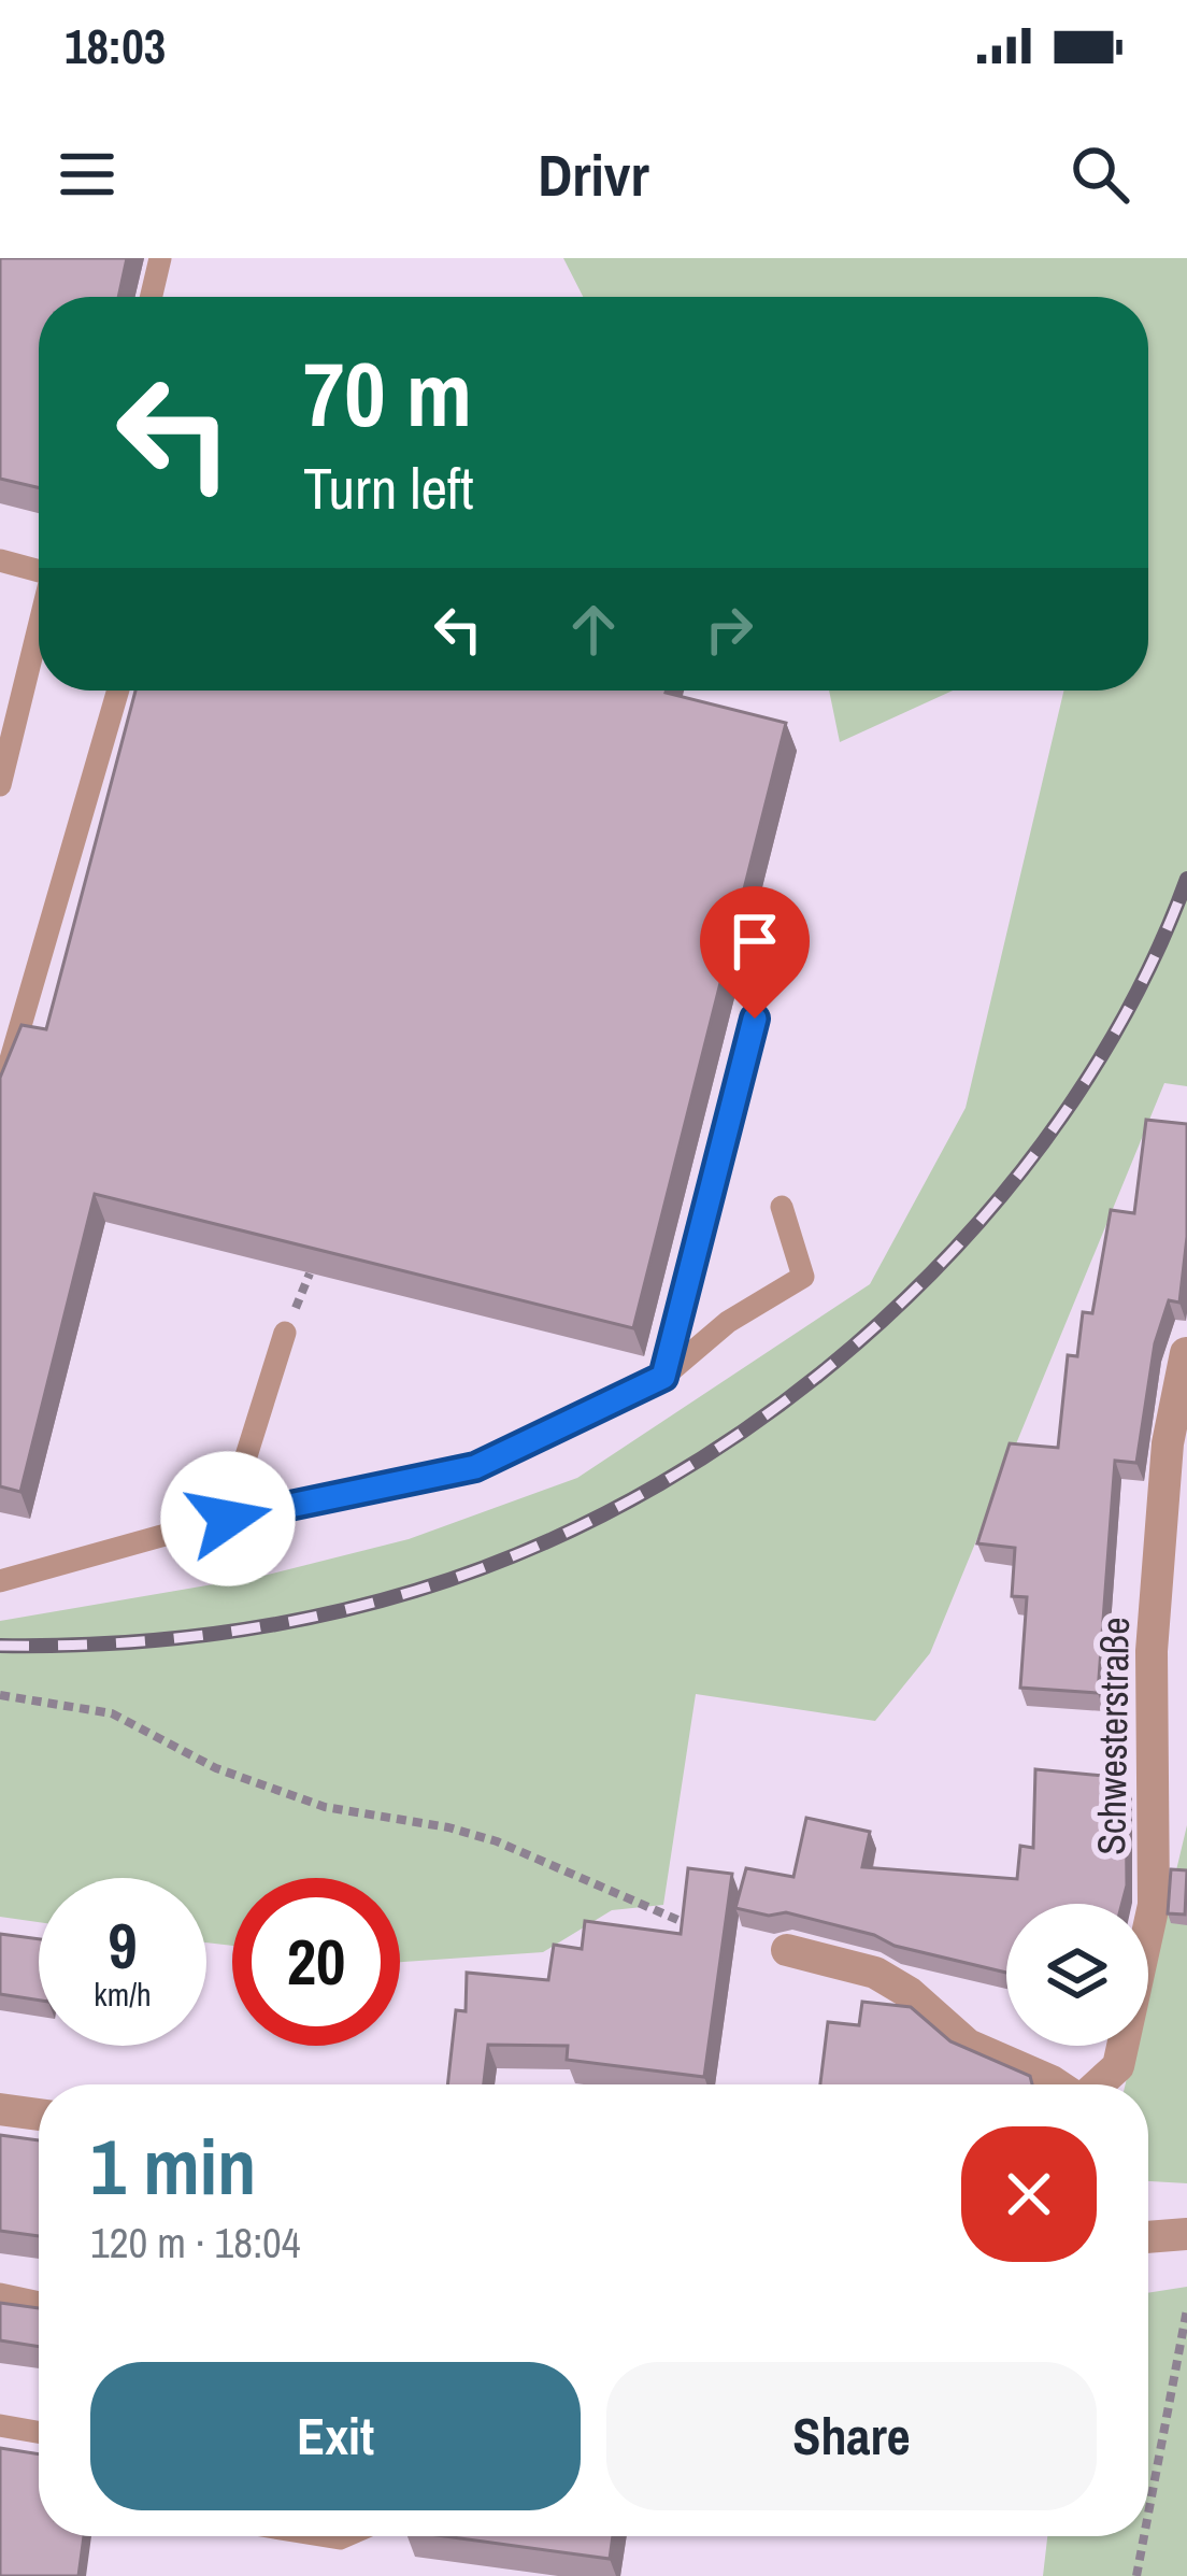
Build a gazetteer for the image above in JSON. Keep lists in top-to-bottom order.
{
  "streets": {
    "street": ["Schwesterstraße"]
  },
  "page": {
    "status": "18:03",
    "header": "Drivr",
    "turn": ["70 m", "Turn left"],
    "speed": "9 km/h",
    "limit": "20",
    "heading": ["1 min", "120 m · 18:04"],
    "buttons": ["Exit", "Share"]
  }
}
